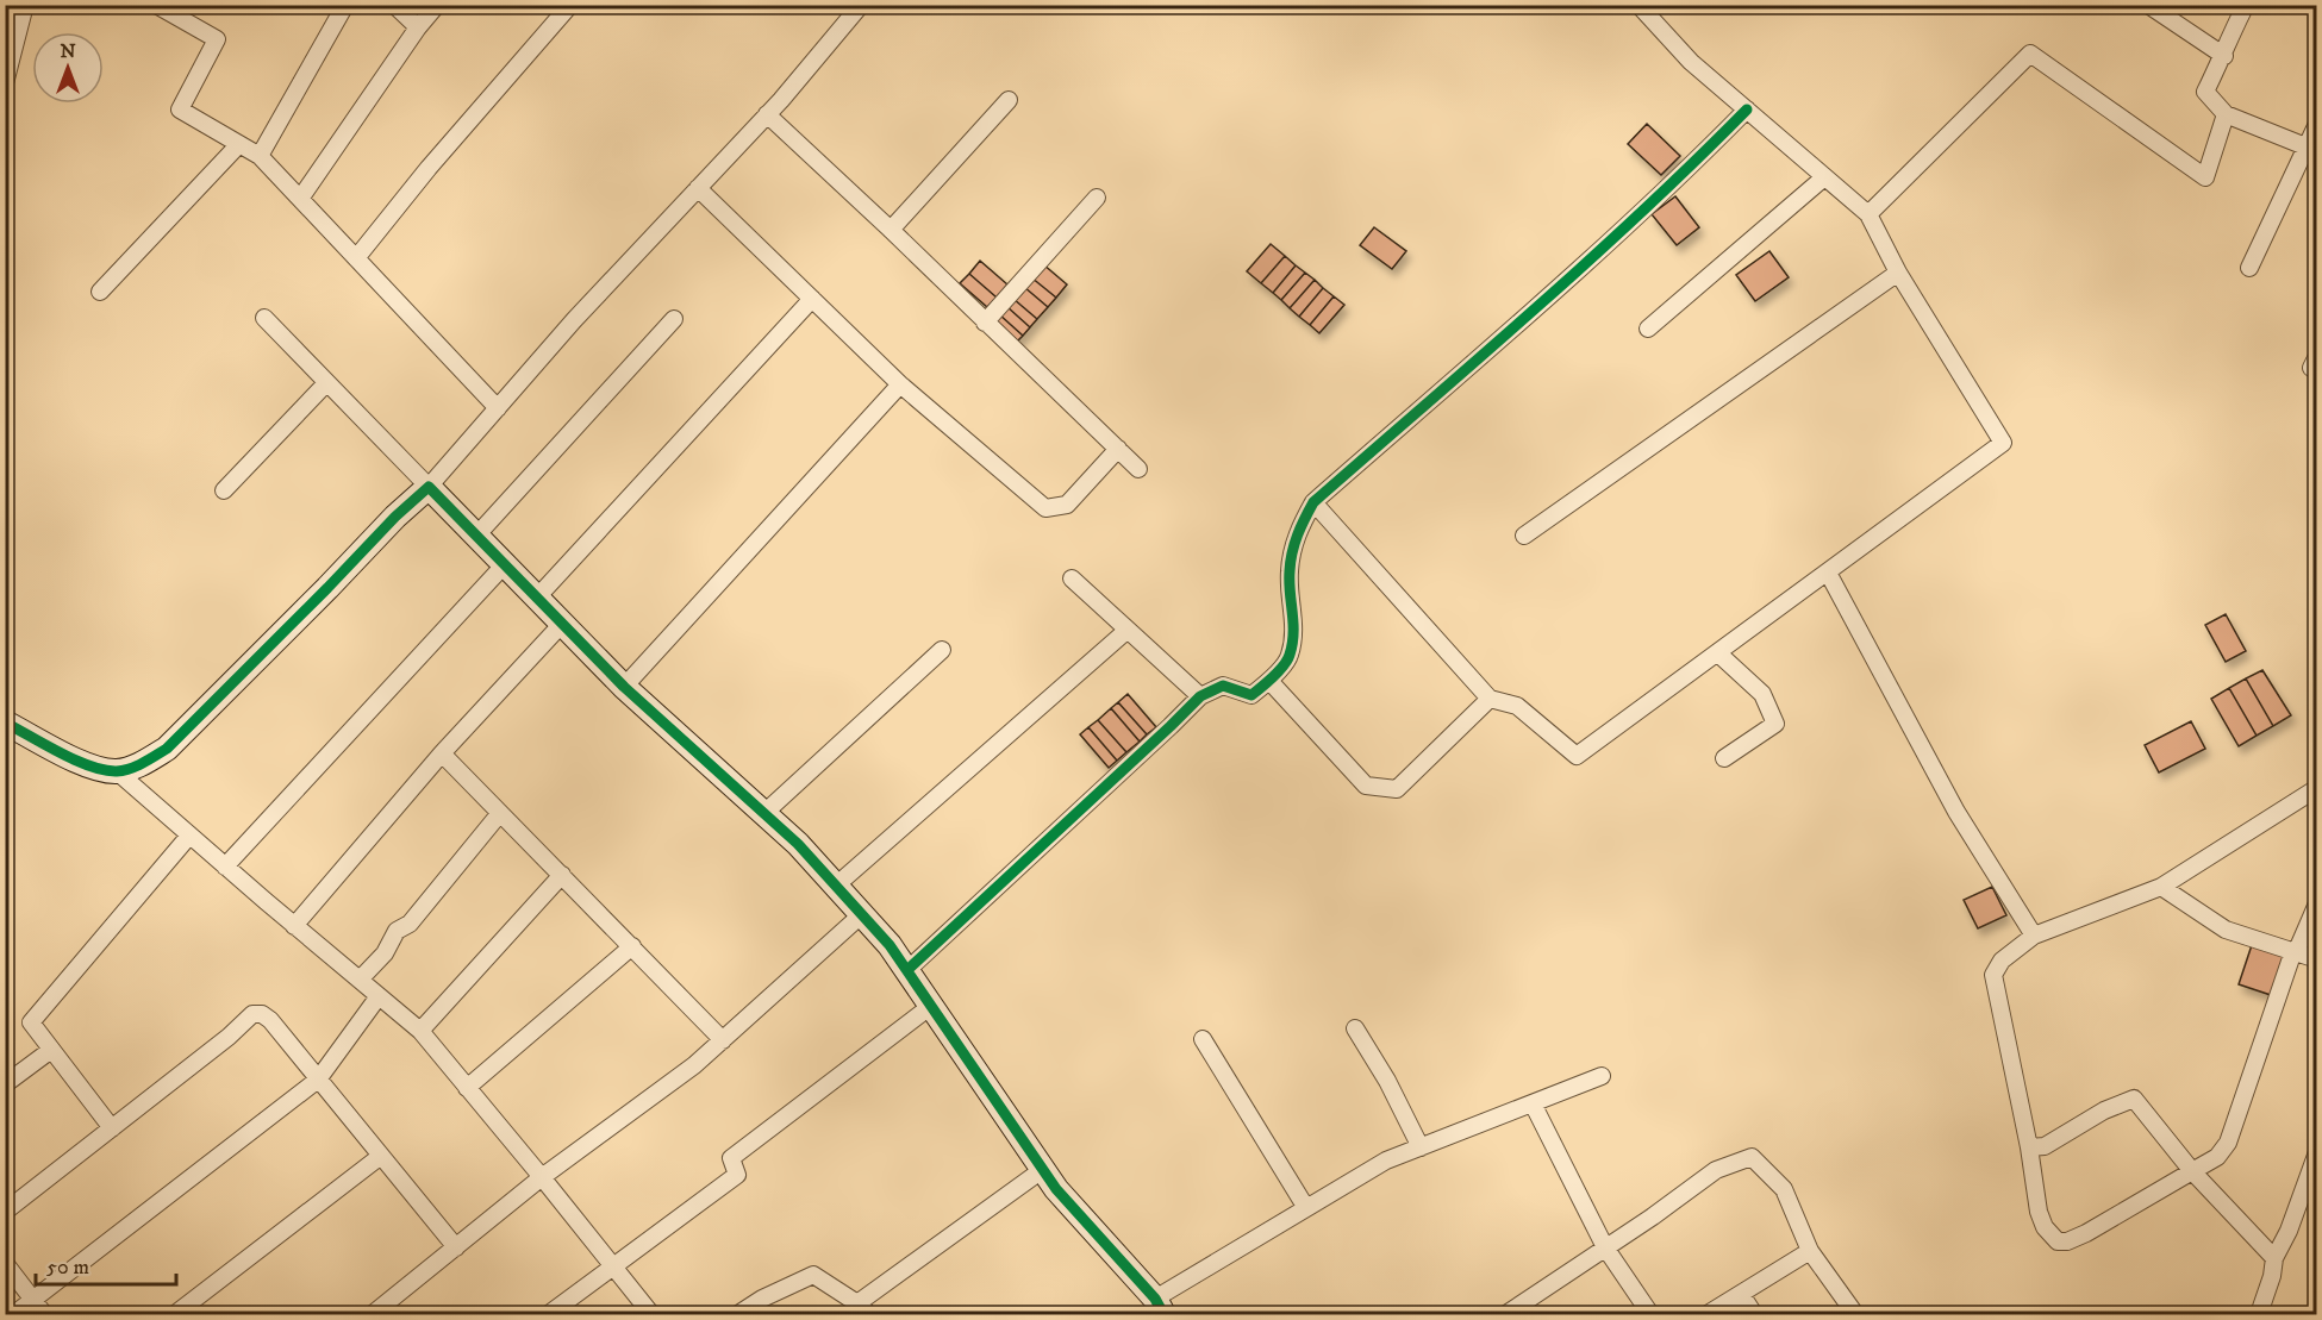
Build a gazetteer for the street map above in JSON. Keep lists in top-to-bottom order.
{
  "scale_bar": "50 m",
  "north": "top"
}
